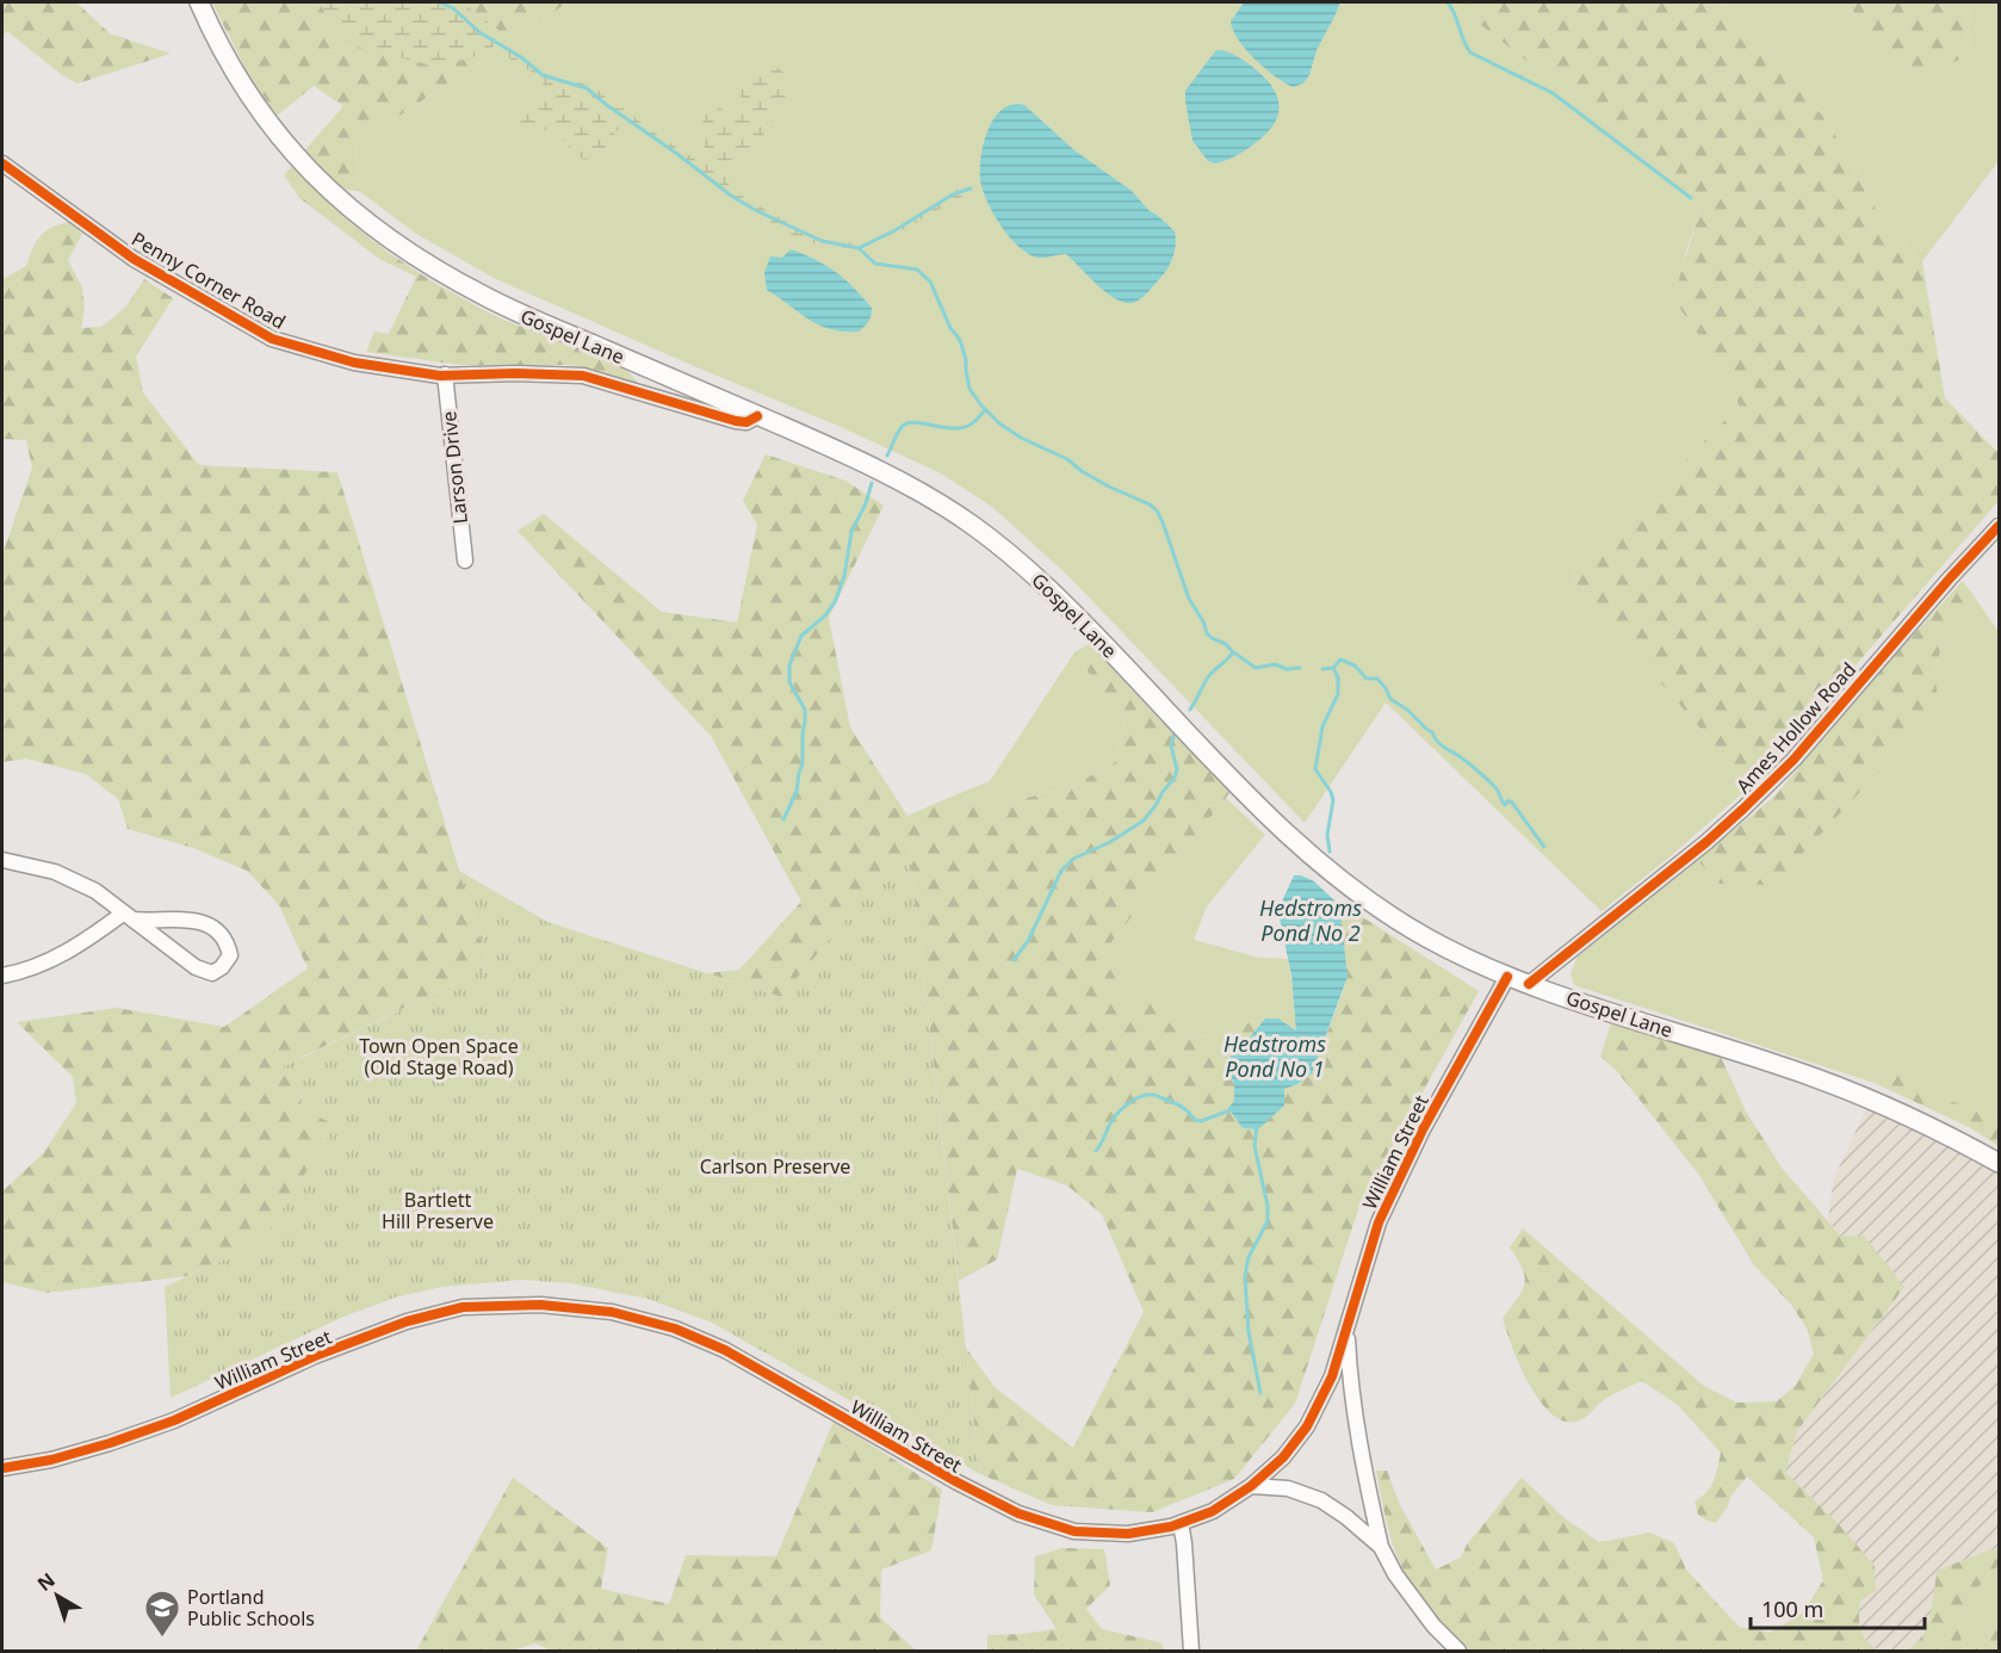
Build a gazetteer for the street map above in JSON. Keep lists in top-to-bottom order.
{
  "streets": {
    "main road": ["Gospel Lane"],
    "street": [
      "Penny Corner Road",
      "Larson Drive",
      "Ames Hollow Road",
      "William Street"
    ]
  },
  "crossings": [
    ["Penny Corner Road", "Gospel Lane"],
    ["Penny Corner Road", "Larson Drive"],
    ["Gospel Lane", "Ames Hollow Road"],
    ["Gospel Lane", "William Street"]
  ],
  "water": ["Hedstroms Pond No 2", "Hedstroms Pond No 1"],
  "parks": ["Town Open Space (Old Stage Road)", "Carlson Preserve", "Bartlett Hill Preserve"],
  "places": {
    "school or university": ["Portland Public Schools"]
  },
  "scale_bar": "100 m",
  "north": "top left"
}
